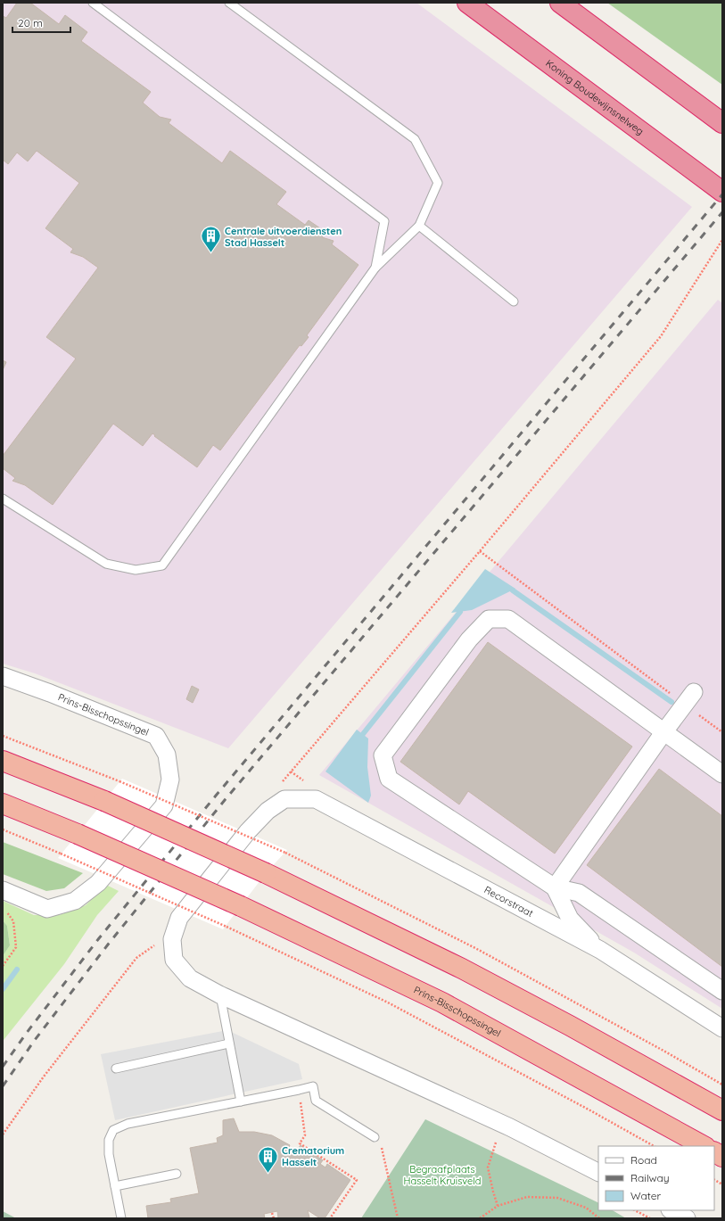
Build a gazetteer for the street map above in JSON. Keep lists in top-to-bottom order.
{
  "streets": {
    "highway": ["Koning Boudewijnsnelweg", "Prins-Bisschopssingel"],
    "street": ["Recorstraat"]
  },
  "parks": ["Begraafplaats Hasselt Kruisveld"],
  "places": {
    "building": ["Centrale uitvoerdiensten Stad Hasselt", "Crematorium Hasselt"]
  },
  "legend": ["Road", "Railway", "Water"],
  "scale_bar": "20 m"
}
